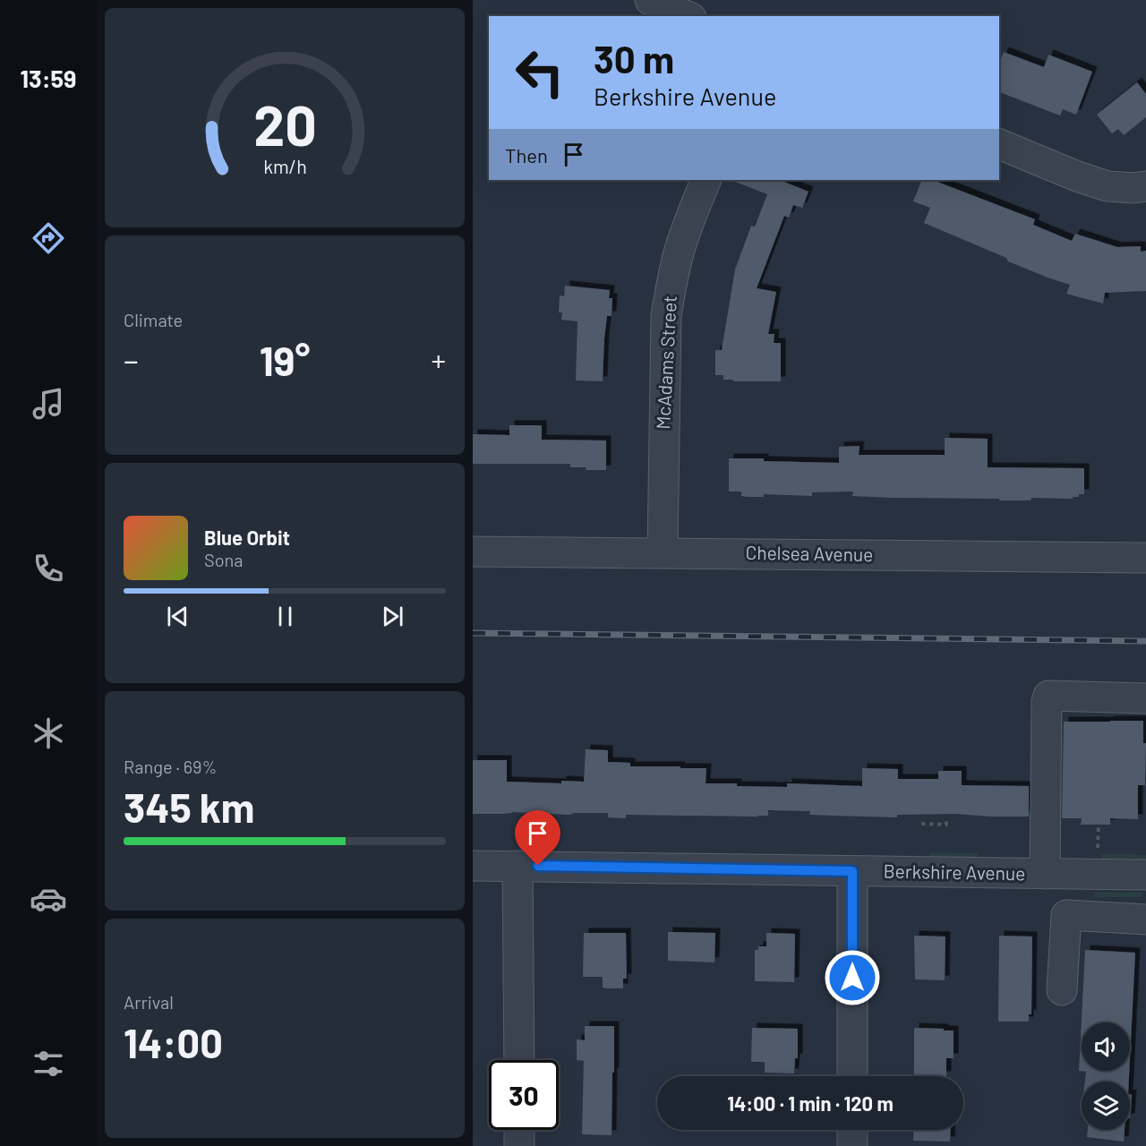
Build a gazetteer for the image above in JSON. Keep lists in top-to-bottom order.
{
  "streets": {
    "street": ["McAdams Street", "Chelsea Avenue", "Berkshire Avenue"]
  },
  "crossings": [
    ["McAdams Street", "Chelsea Avenue"]
  ],
  "page": {
    "tabs": "13:59",
    "turn": ["30 m", "Berkshire Avenue"],
    "then": "Then",
    "tile": [
      "Climate",
      ["Range · 69%", "345 km"],
      ["Arrival", "14:00"]
    ],
    "heat": ["−", "19°", "+"],
    "song": ["Blue Orbit", "Sona"],
    "limit": "30",
    "trip": "14:00 · 1 min · 120 m",
    "gauge": ["20", "km/h"]
  }
}
